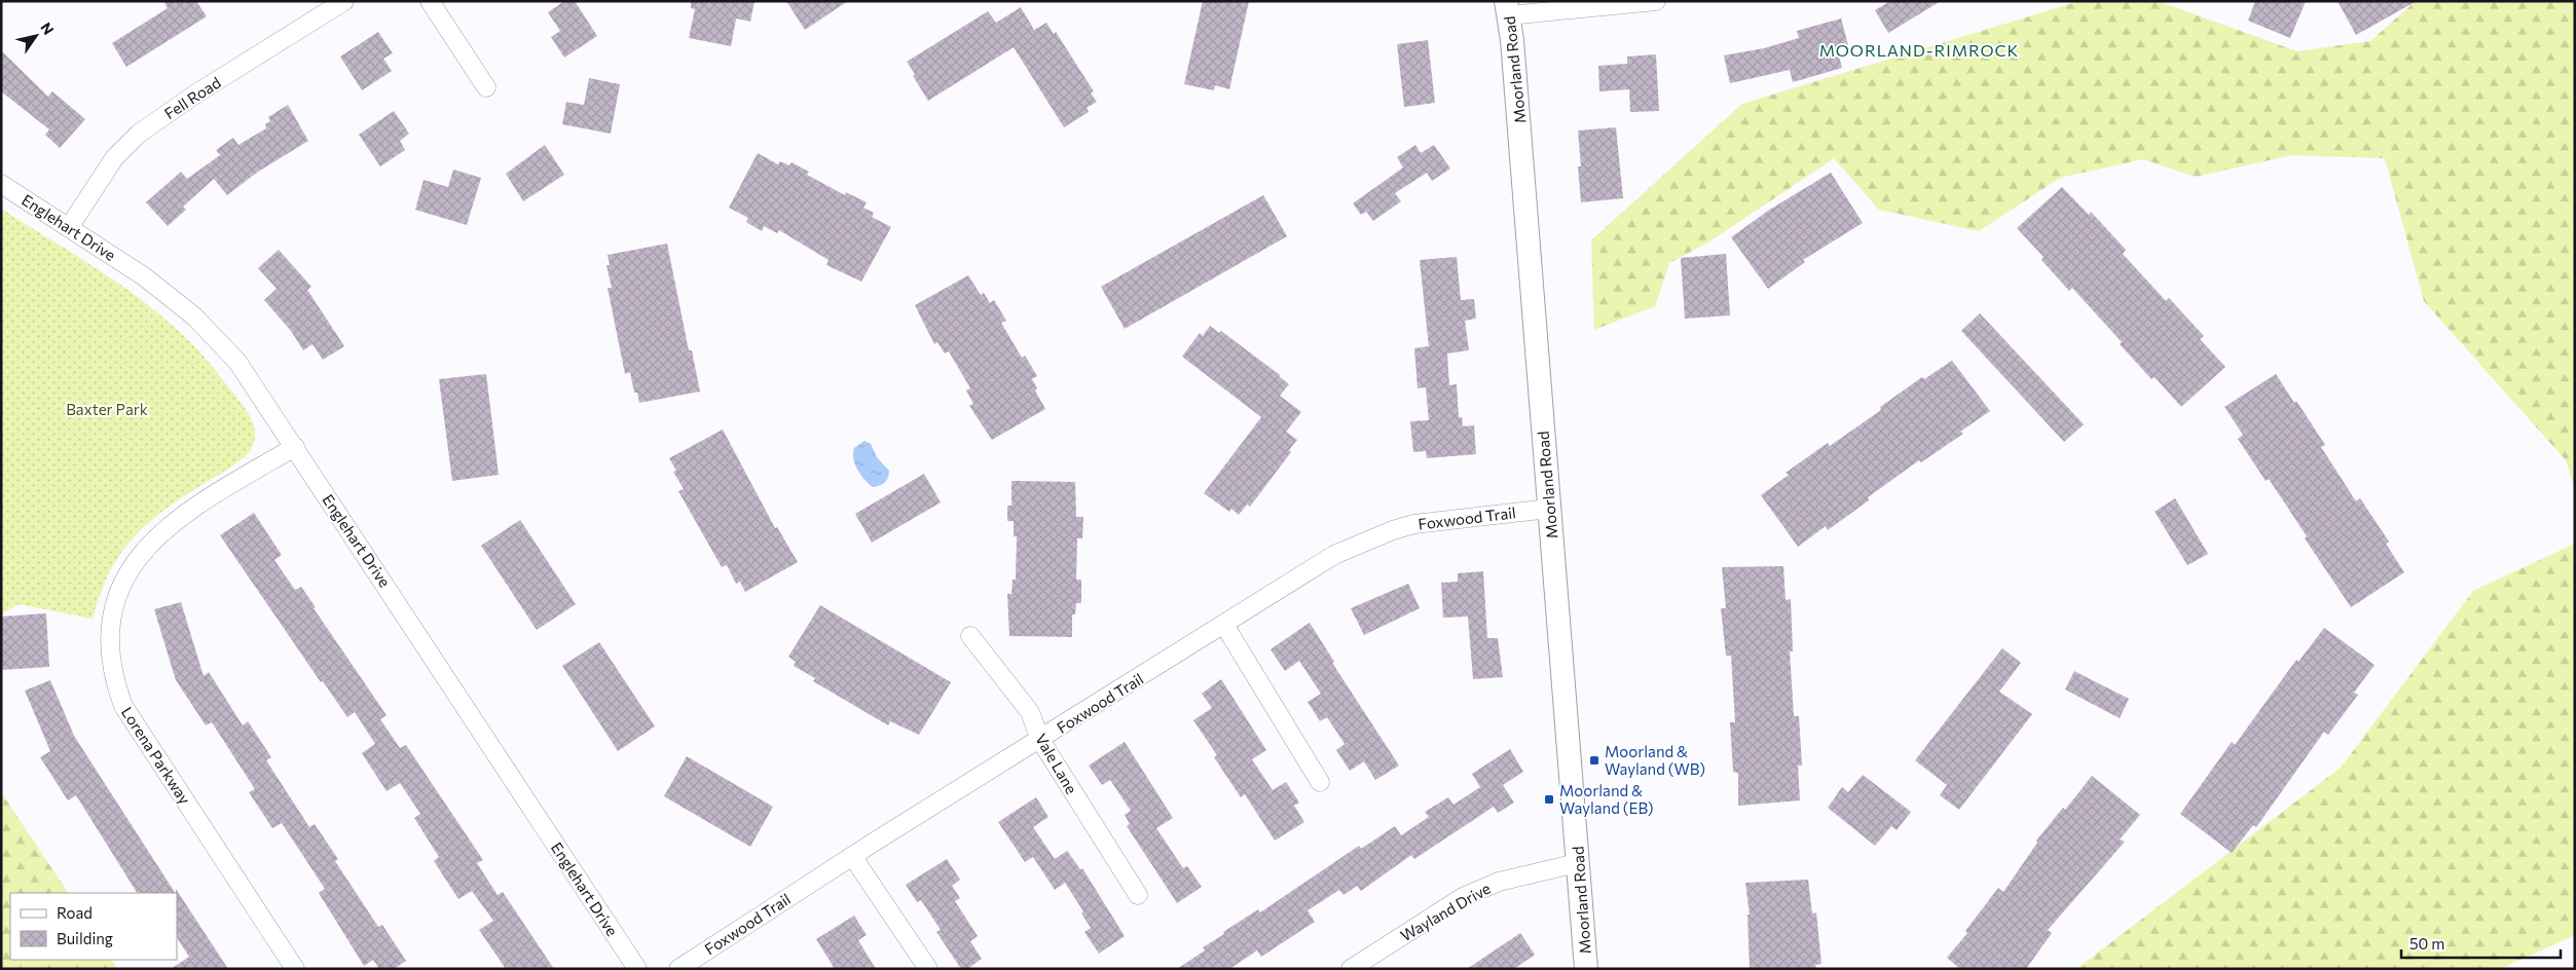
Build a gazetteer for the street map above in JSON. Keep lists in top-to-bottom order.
{
  "streets": {
    "street": [
      "Moorland Road",
      "Fell Road",
      "Englehart Drive",
      "Foxwood Trail",
      "Lorena Parkway",
      "Vale Lane",
      "Wayland Drive"
    ]
  },
  "crossings": [
    ["Moorland Road", "Foxwood Trail"],
    ["Moorland Road", "Wayland Drive"],
    ["Fell Road", "Englehart Drive"],
    ["Englehart Drive", "Lorena Parkway"],
    ["Foxwood Trail", "Vale Lane"]
  ],
  "districts": ["MOORLAND-RIMROCK"],
  "parks": ["Baxter Park"],
  "places": {
    "transit": ["Moorland & Wayland (WB)", "Moorland & Wayland (EB)"]
  },
  "legend": ["Road", "Building"],
  "scale_bar": "50 m",
  "north": "top right"
}
